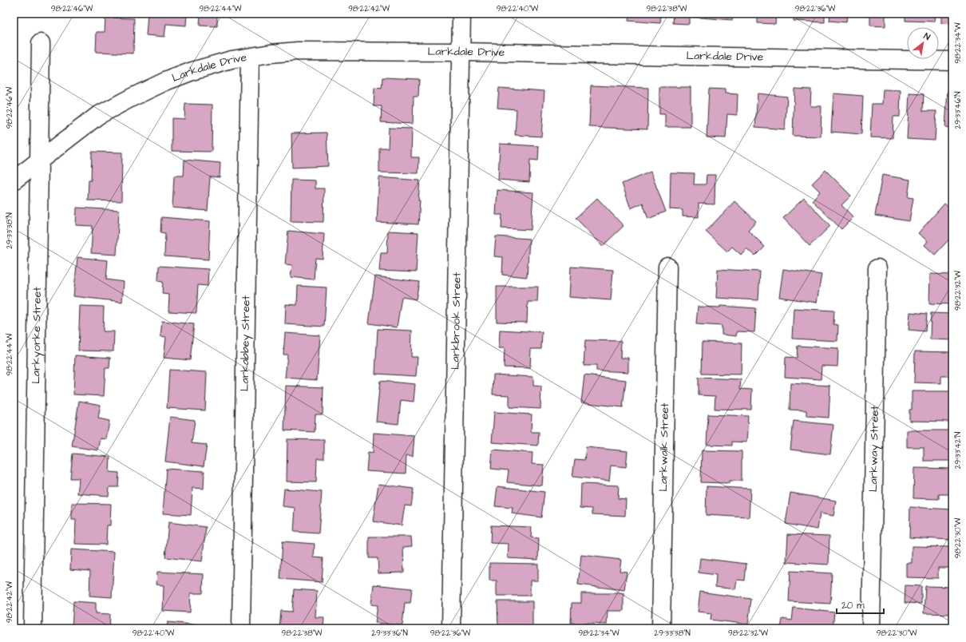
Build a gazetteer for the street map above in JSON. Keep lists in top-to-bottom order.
{
  "streets": {
    "street": [
      "Larkdale Drive",
      "Larkbrook Street",
      "Larkyorke Street",
      "Larkabbey Street",
      "Larkwalk Street",
      "Larkway Street"
    ]
  },
  "crossings": [
    ["Larkdale Drive", "Larkbrook Street"],
    ["Larkdale Drive", "Larkyorke Street"],
    ["Larkdale Drive", "Larkabbey Street"]
  ],
  "scale_bar": "20 m",
  "north": "top right",
  "coordinates": [
    "98°22'46\"W",
    "98°22'44\"W",
    "98°22'42\"W",
    "98°22'40\"W",
    "98°22'38\"W",
    "98°22'36\"W",
    "98°22'34\"W",
    "29°33'46\"N",
    "29°33'38\"N",
    "98°22'32\"W",
    "29°33'42\"N",
    "98°22'30\"W",
    "29°33'36\"N"
  ]
}
